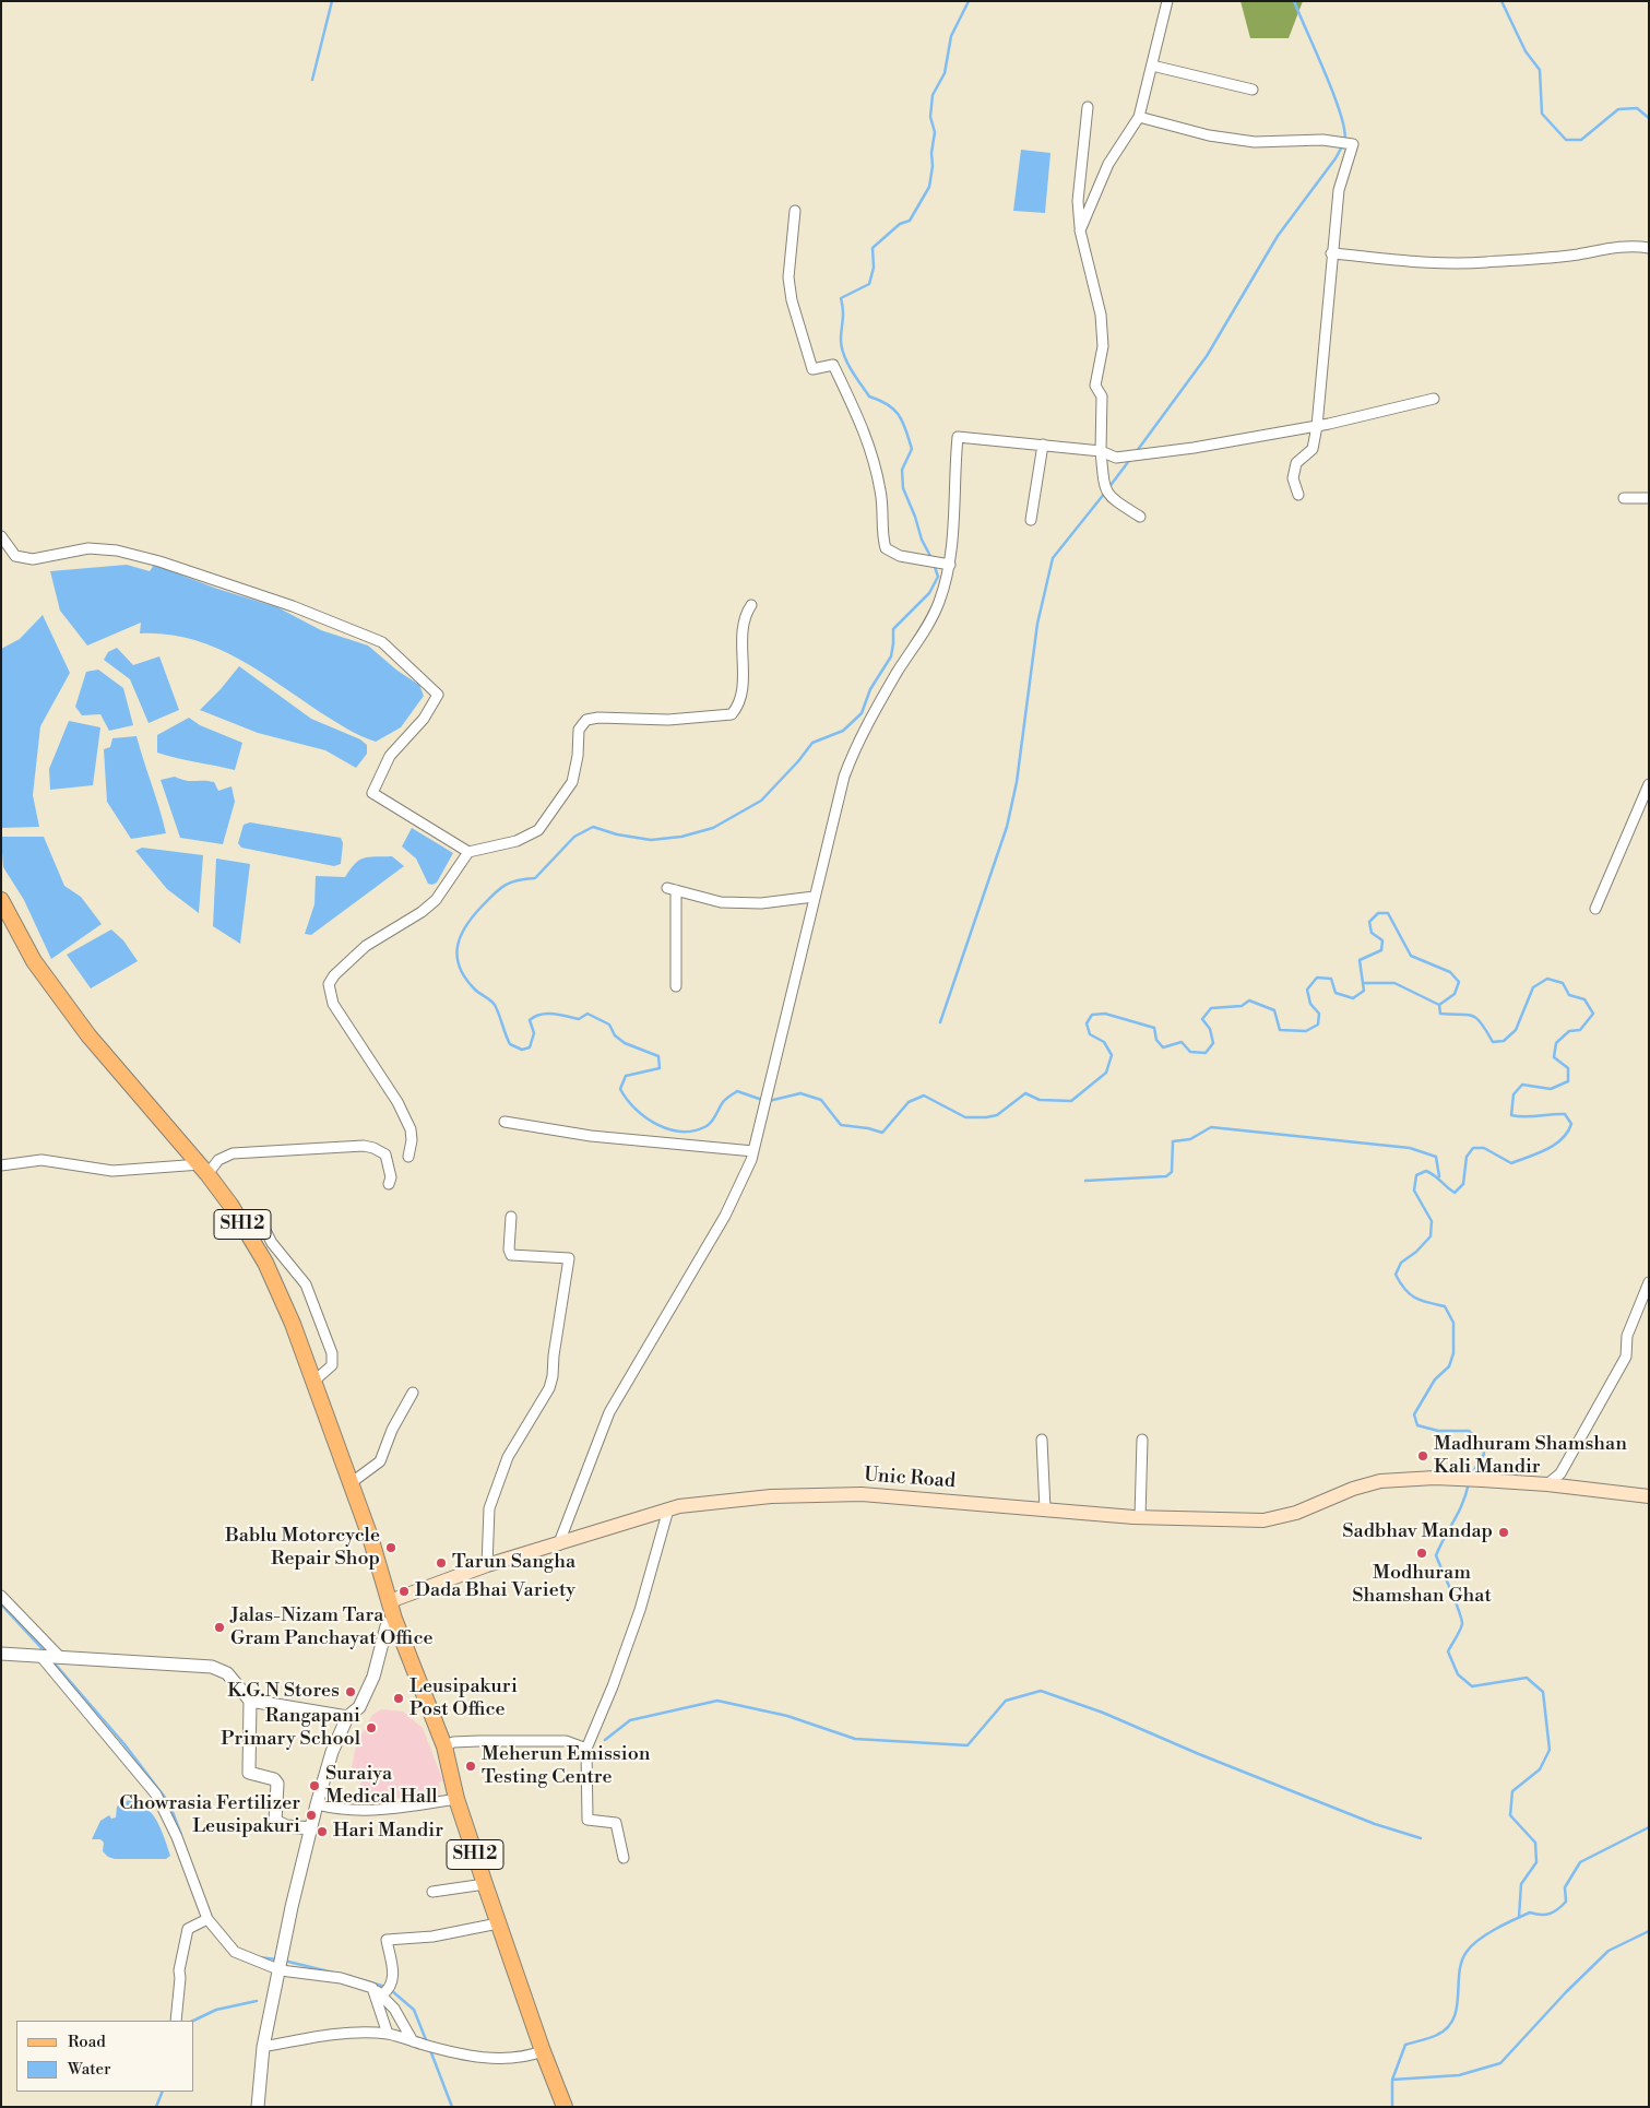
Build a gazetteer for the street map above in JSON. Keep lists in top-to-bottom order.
{
  "streets": {
    "main road": ["SH12", "Unic Road"]
  },
  "crossings": [
    ["SH12", "Unic Road"]
  ],
  "places": [
    "Madhuram Shamshan Kali Mandir",
    "Sadbhav Mandap",
    "Bablu Motorcycle Repair Shop",
    "Modhuram Shamshan Ghat",
    "Tarun Sangha",
    "Dada Bhai Variety",
    "Jalas-Nizam Tara Gram Panchayat Office",
    "K.G.N Stores",
    "Leusipakuri Post Office",
    "Rangapani Primary School",
    "Meherun Emission Testing Centre",
    "Suraiya Medical Hall",
    "Chowrasia Fertilizer Leusipakuri",
    "Hari Mandir"
  ],
  "legend": ["Road", "Water"]
}
